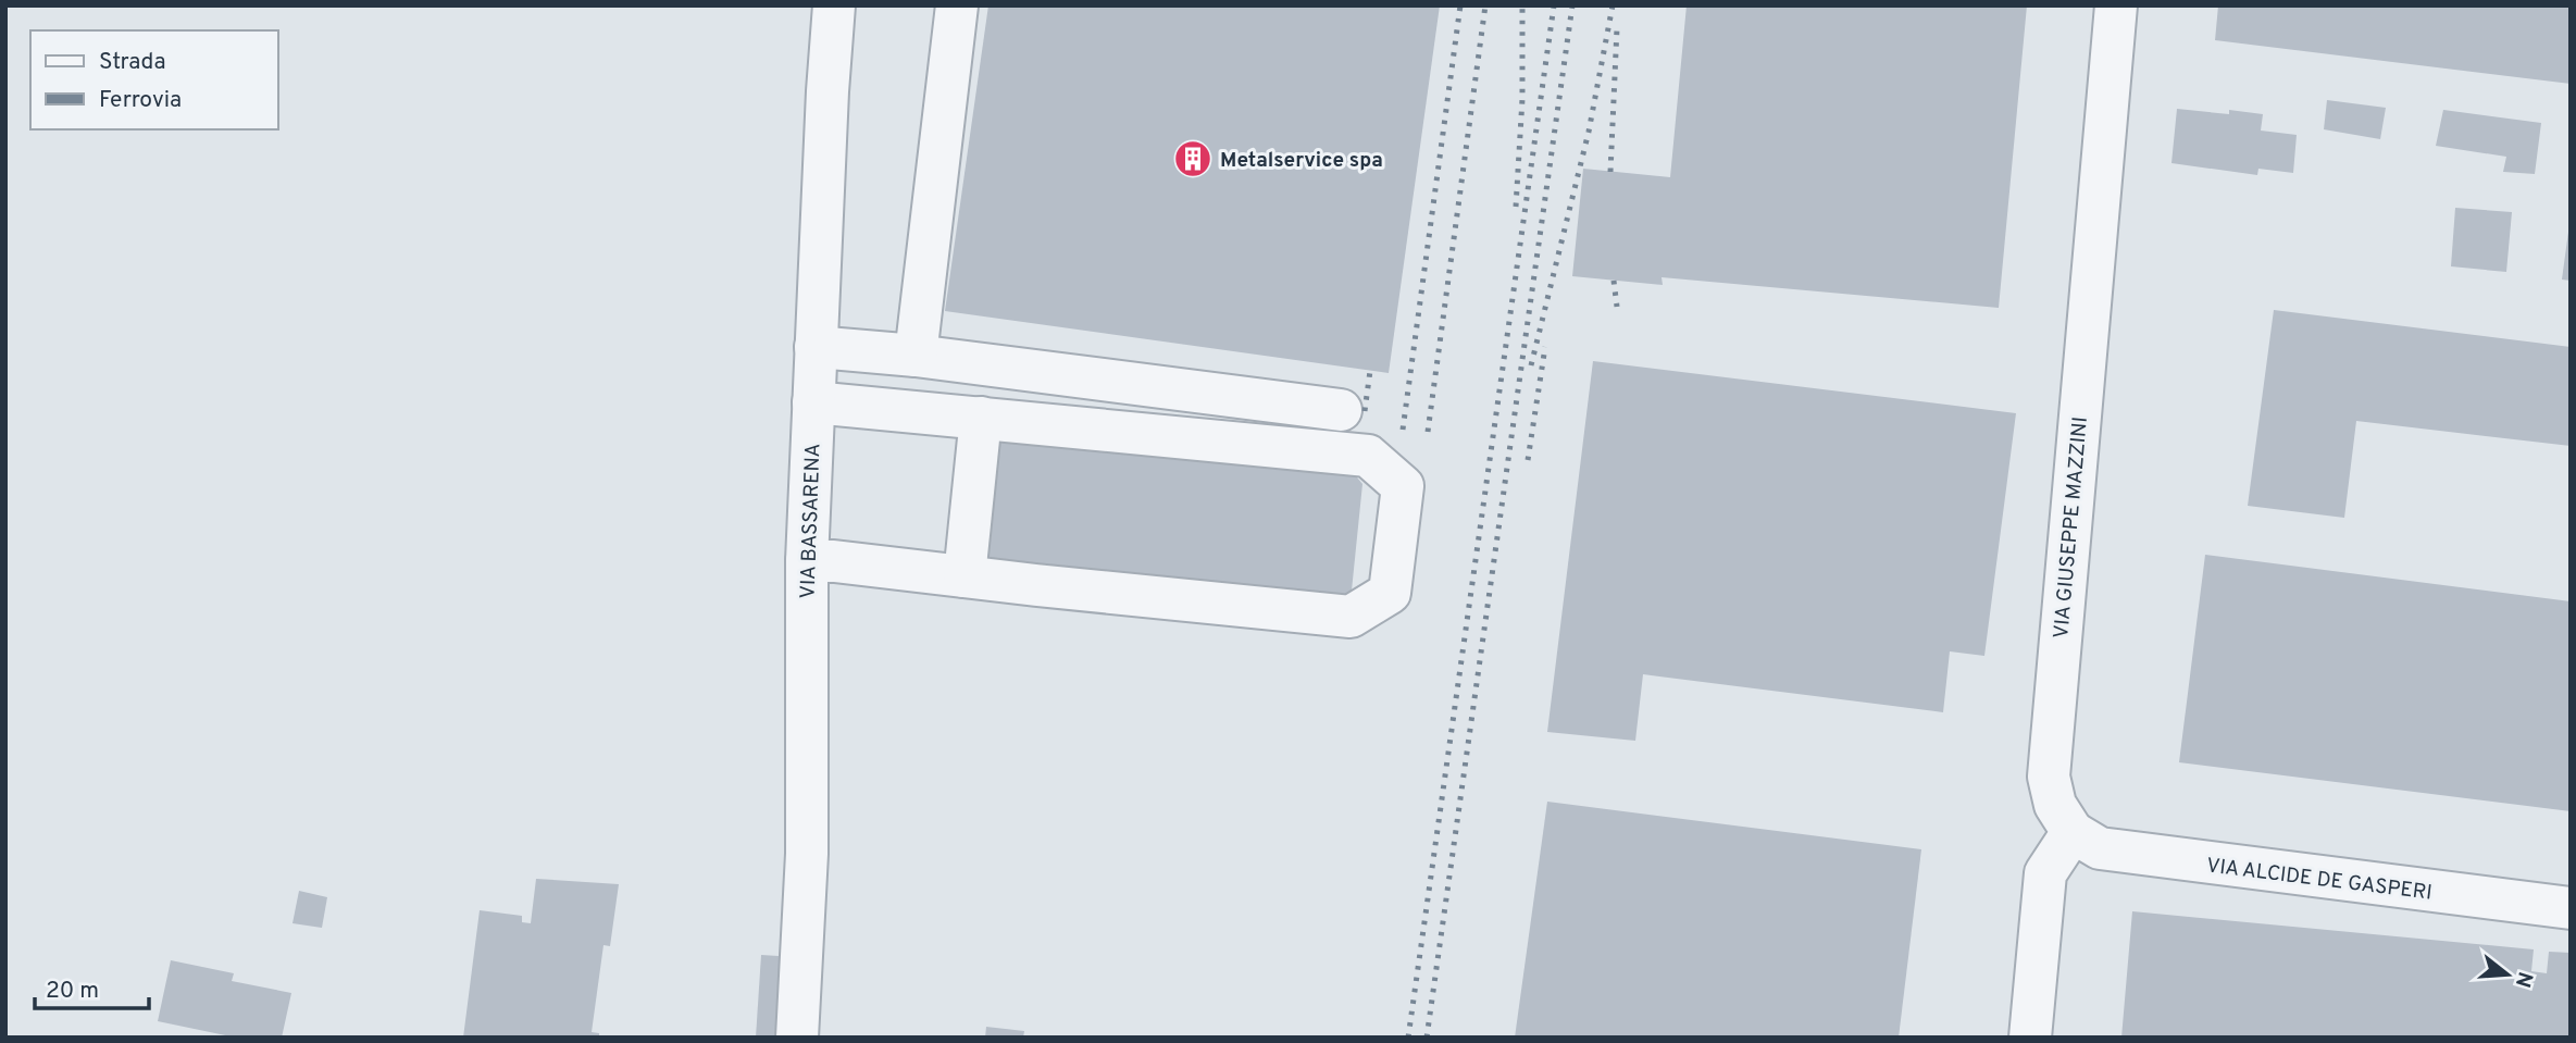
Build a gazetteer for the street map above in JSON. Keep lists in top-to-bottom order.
{
  "streets": {
    "street": ["VIA BASSARENA", "VIA GIUSEPPE MAZZINI", "VIA ALCIDE DE GASPERI"]
  },
  "crossings": [
    ["VIA GIUSEPPE MAZZINI", "VIA ALCIDE DE GASPERI"]
  ],
  "places": {
    "building": ["Metalservice spa"]
  },
  "legend": ["Strada", "Ferrovia"],
  "scale_bar": "20 m",
  "north": "right"
}
